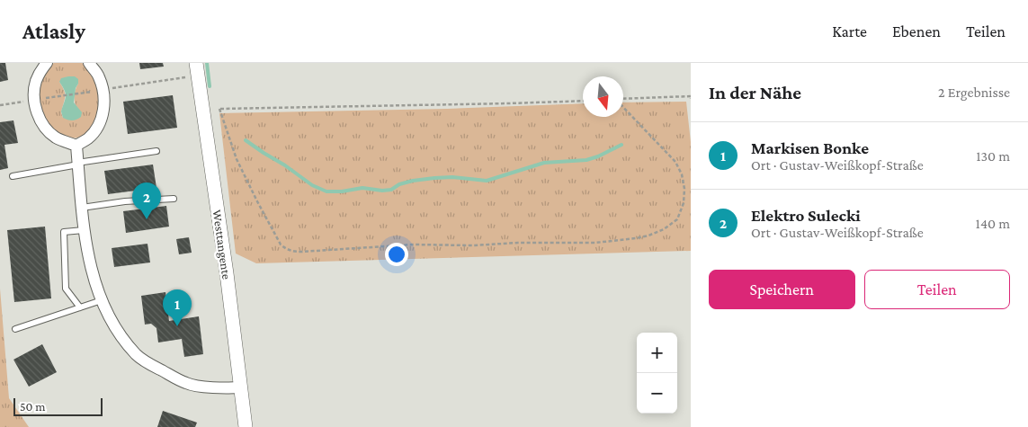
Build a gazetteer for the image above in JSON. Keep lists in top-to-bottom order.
{
  "streets": {
    "street": ["Westtangente"]
  },
  "scale_bar": "50 m",
  "north": "bottom",
  "page": {
    "header": "Atlasly",
    "nav": ["Karte", "Ebenen", "Teilen"],
    "heading": ["In der Nähe", "2 Ergebnisse"],
    "list": [
      {
        "mark": "1",
        "name": "Markisen Bonke",
        "note": "Ort · Gustav-Weißkopf-Straße",
        "value": "130 m"
      },
      {
        "mark": "2",
        "name": "Elektro Sulecki",
        "note": "Ort · Gustav-Weißkopf-Straße",
        "value": "140 m"
      }
    ],
    "pins": ["2", "1"],
    "buttons": ["Speichern", "Teilen"],
    "map_buttons": ["+", "−"],
    "scale": "50 m"
  }
}
